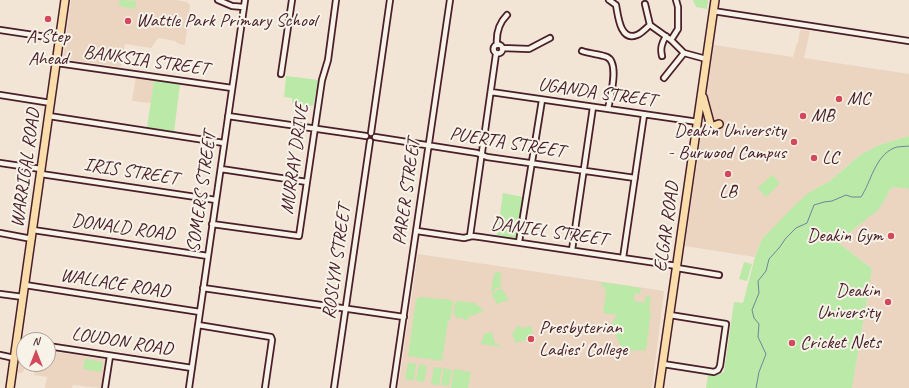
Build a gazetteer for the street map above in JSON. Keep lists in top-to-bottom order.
{
  "streets": {
    "main road": ["WARRIGAL ROAD", "ELGAR ROAD"],
    "street": [
      "BANKSIA STREET",
      "UGANDA STREET",
      "PUERTA STREET",
      "MURRAY DRIVE",
      "IRIS STREET",
      "SOMERS STREET",
      "PARER STREET",
      "DONALD ROAD",
      "DANIEL STREET",
      "ROSLYN STREET",
      "WALLACE ROAD",
      "LOUDON ROAD"
    ]
  },
  "crossings": [
    ["BANKSIA STREET", "WARRIGAL ROAD"],
    ["BANKSIA STREET", "SOMERS STREET"],
    ["UGANDA STREET", "ELGAR ROAD"],
    ["PUERTA STREET", "PARER STREET"],
    ["PUERTA STREET", "ROSLYN STREET"],
    ["MURRAY DRIVE", "SOMERS STREET"],
    ["WARRIGAL ROAD", "IRIS STREET"],
    ["WARRIGAL ROAD", "DONALD ROAD"],
    ["WARRIGAL ROAD", "WALLACE ROAD"],
    ["IRIS STREET", "SOMERS STREET"],
    ["SOMERS STREET", "DONALD ROAD"],
    ["SOMERS STREET", "WALLACE ROAD"],
    ["SOMERS STREET", "LOUDON ROAD"],
    ["PARER STREET", "DANIEL STREET"],
    ["ELGAR ROAD", "DANIEL STREET"]
  ],
  "places": [
    "A Step Ahead",
    "Wattle Park Primary School",
    "MC",
    "MB",
    "Deakin University - Burwood Campus",
    "LC",
    "LB",
    "Deakin Gym",
    "Deakin University",
    "Presbyterian Ladies' College",
    "Cricket Nets"
  ],
  "north": "top"
}
